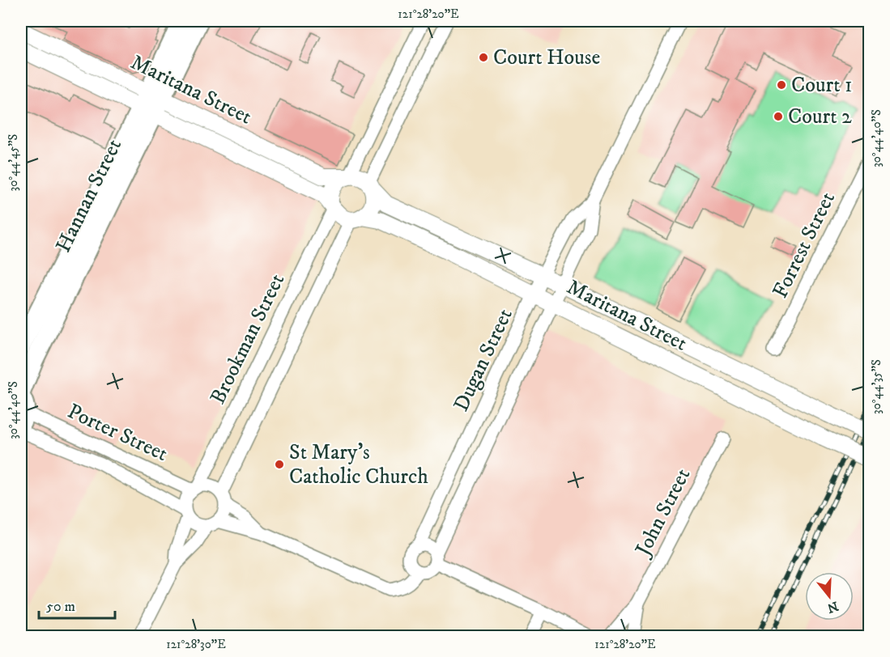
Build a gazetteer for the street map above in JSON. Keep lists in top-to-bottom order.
{
  "streets": {
    "highway": ["Hannan Street"],
    "main road": ["Maritana Street"],
    "street": [
      "Forrest Street",
      "Brookman Street",
      "Dugan Street",
      "Porter Street",
      "John Street"
    ]
  },
  "crossings": [
    ["Maritana Street", "Hannan Street"],
    ["Maritana Street", "Brookman Street"],
    ["Maritana Street", "Dugan Street"],
    ["Brookman Street", "Porter Street"]
  ],
  "places": [
    "Court House",
    "Court 1",
    "Court 2",
    "St Mary's Catholic Church"
  ],
  "scale_bar": "50 m",
  "north": "bottom",
  "coordinates": [
    "121°28'20\"E",
    "30°44'40\"S",
    "30°44'45\"S",
    "30°44'35\"S",
    "121°28'30\"E"
  ]
}
